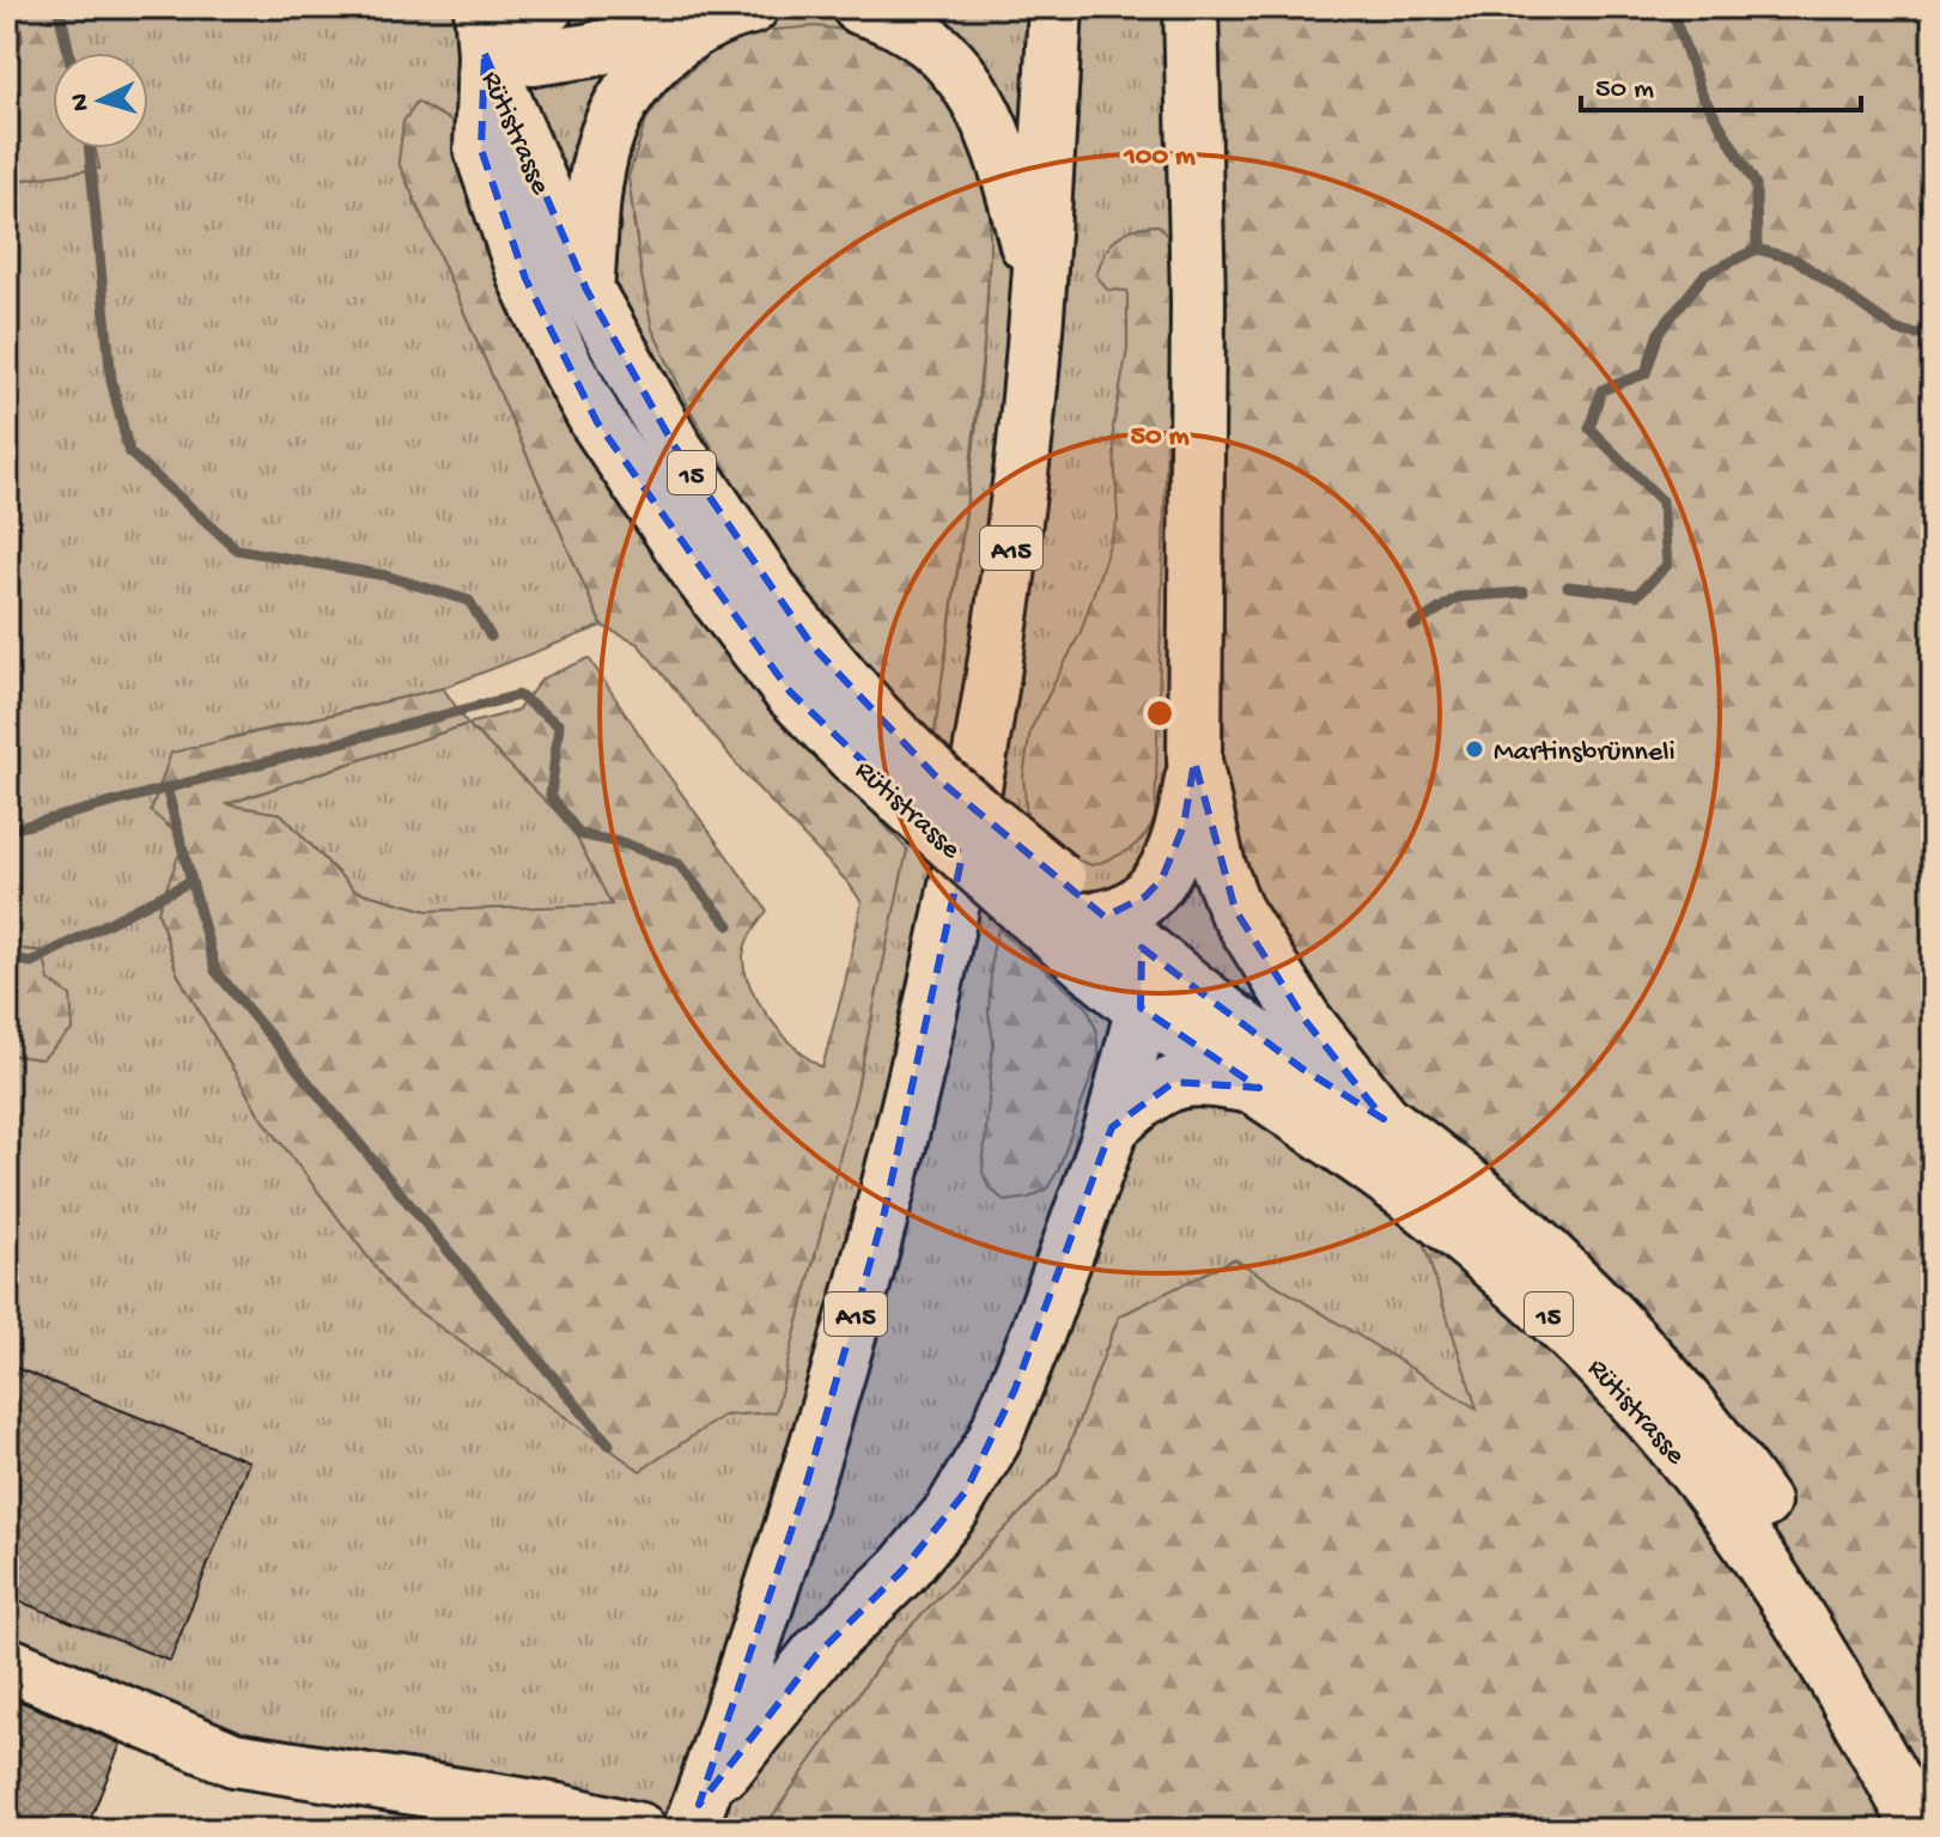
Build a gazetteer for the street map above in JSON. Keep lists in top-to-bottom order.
{
  "streets": {
    "main road": ["Rütistrasse", "15", "A15"]
  },
  "places": ["Martinsbrünneli"],
  "scale_bar": "50 m",
  "north": "left",
  "rings": ["100 m", "50 m"]
}
